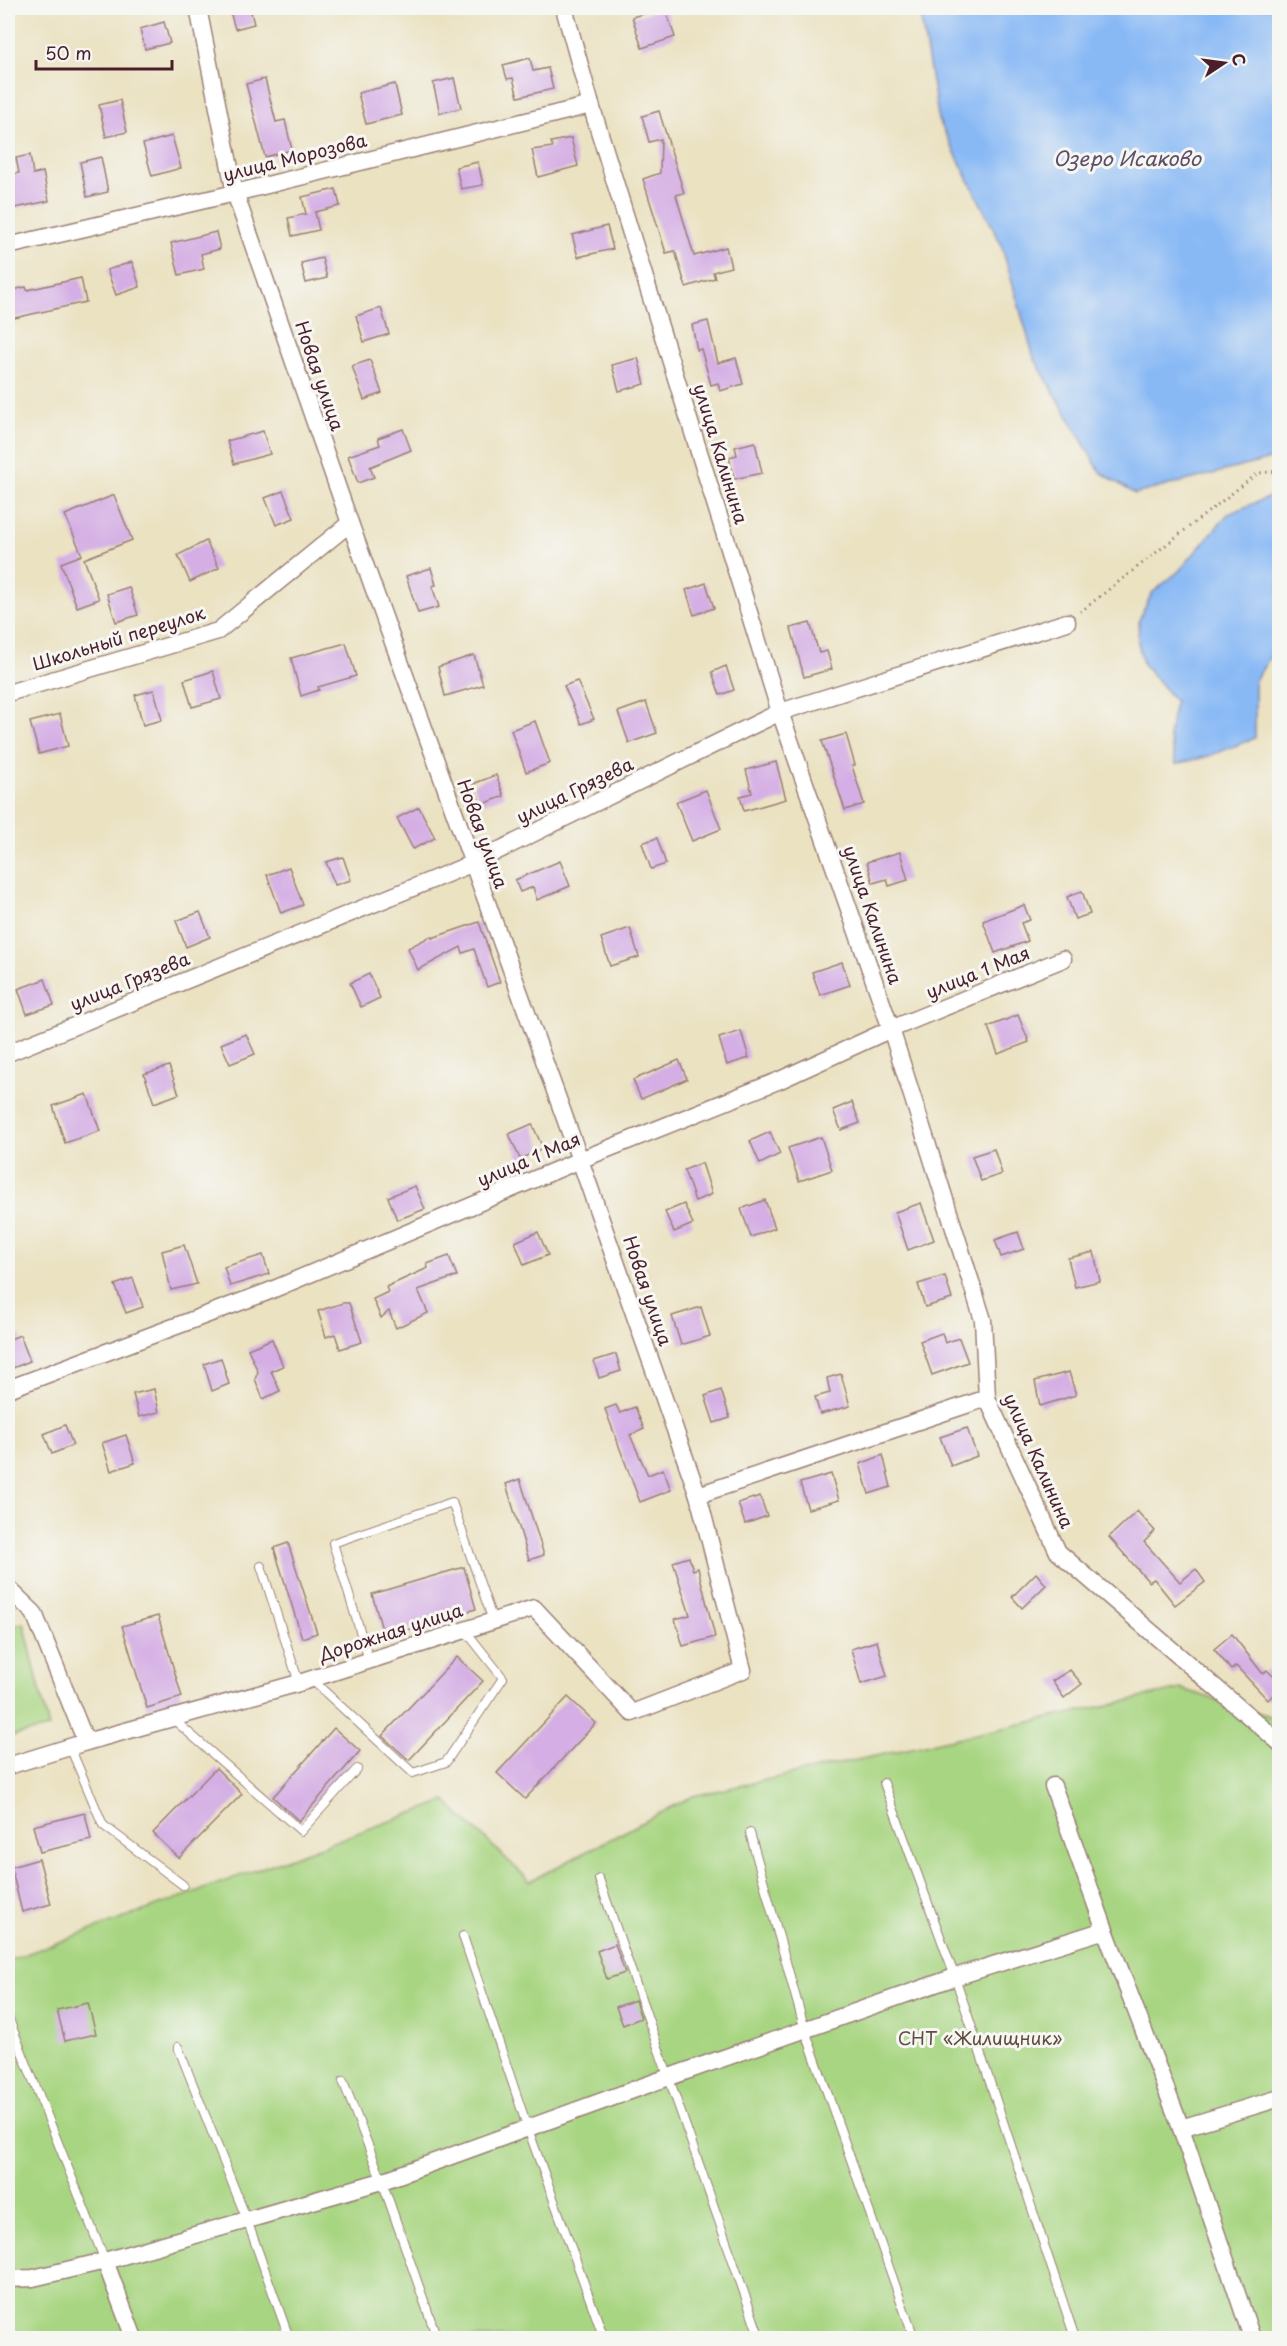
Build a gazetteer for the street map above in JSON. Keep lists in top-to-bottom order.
{
  "streets": {
    "street": [
      "улица Морозова",
      "Новая улица",
      "улица Калинина",
      "Школьный переулок",
      "улица Грязева",
      "улица 1 Мая",
      "Дорожная улица"
    ]
  },
  "crossings": [
    ["улица Морозова", "Новая улица"],
    ["улица Морозова", "улица Калинина"],
    ["Новая улица", "Школьный переулок"],
    ["Новая улица", "улица Грязева"],
    ["Новая улица", "улица 1 Мая"],
    ["Новая улица", "Дорожная улица"],
    ["улица Калинина", "улица Грязева"],
    ["улица Калинина", "улица 1 Мая"]
  ],
  "water": ["Озеро Исаково"],
  "parks": ["СНТ «Жилищник»"],
  "scale_bar": "50 m",
  "north": "right"
}
